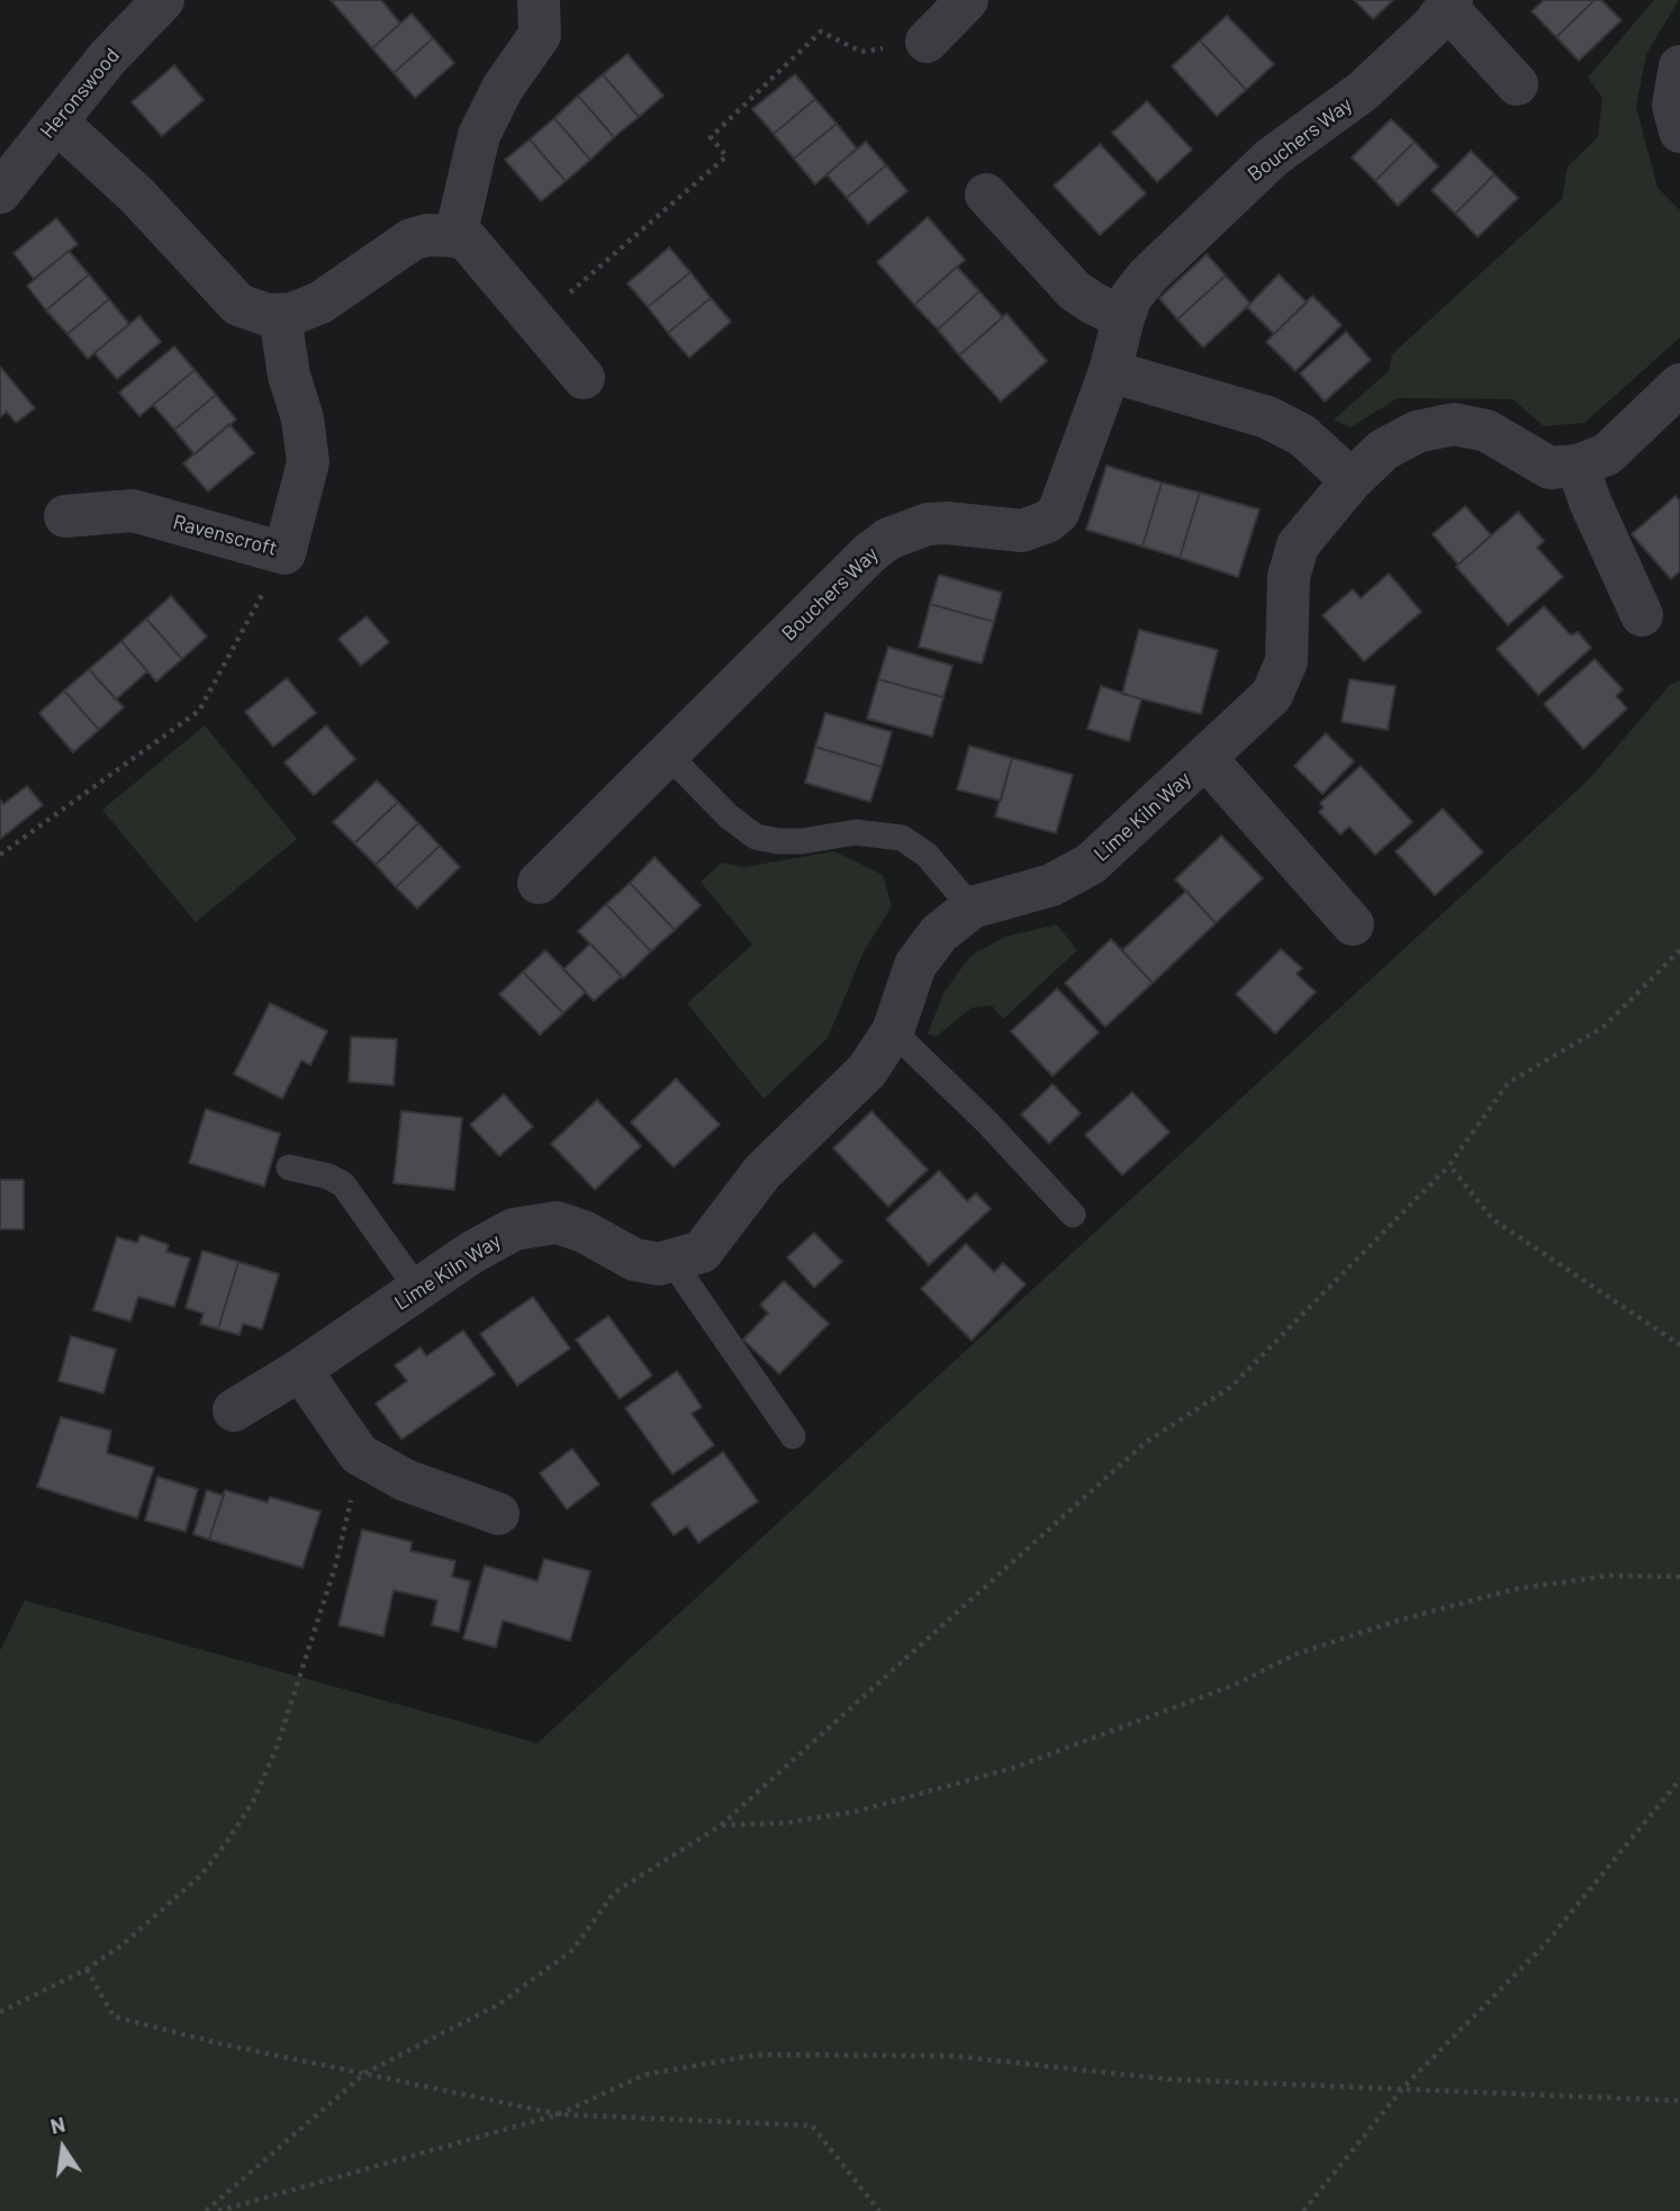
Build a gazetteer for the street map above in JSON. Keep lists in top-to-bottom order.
{
  "streets": {
    "street": [
      "Heronswood",
      "Bouchers Way",
      "Ravenscroft",
      "Lime Kiln Way"
    ]
  },
  "north": "top"
}
